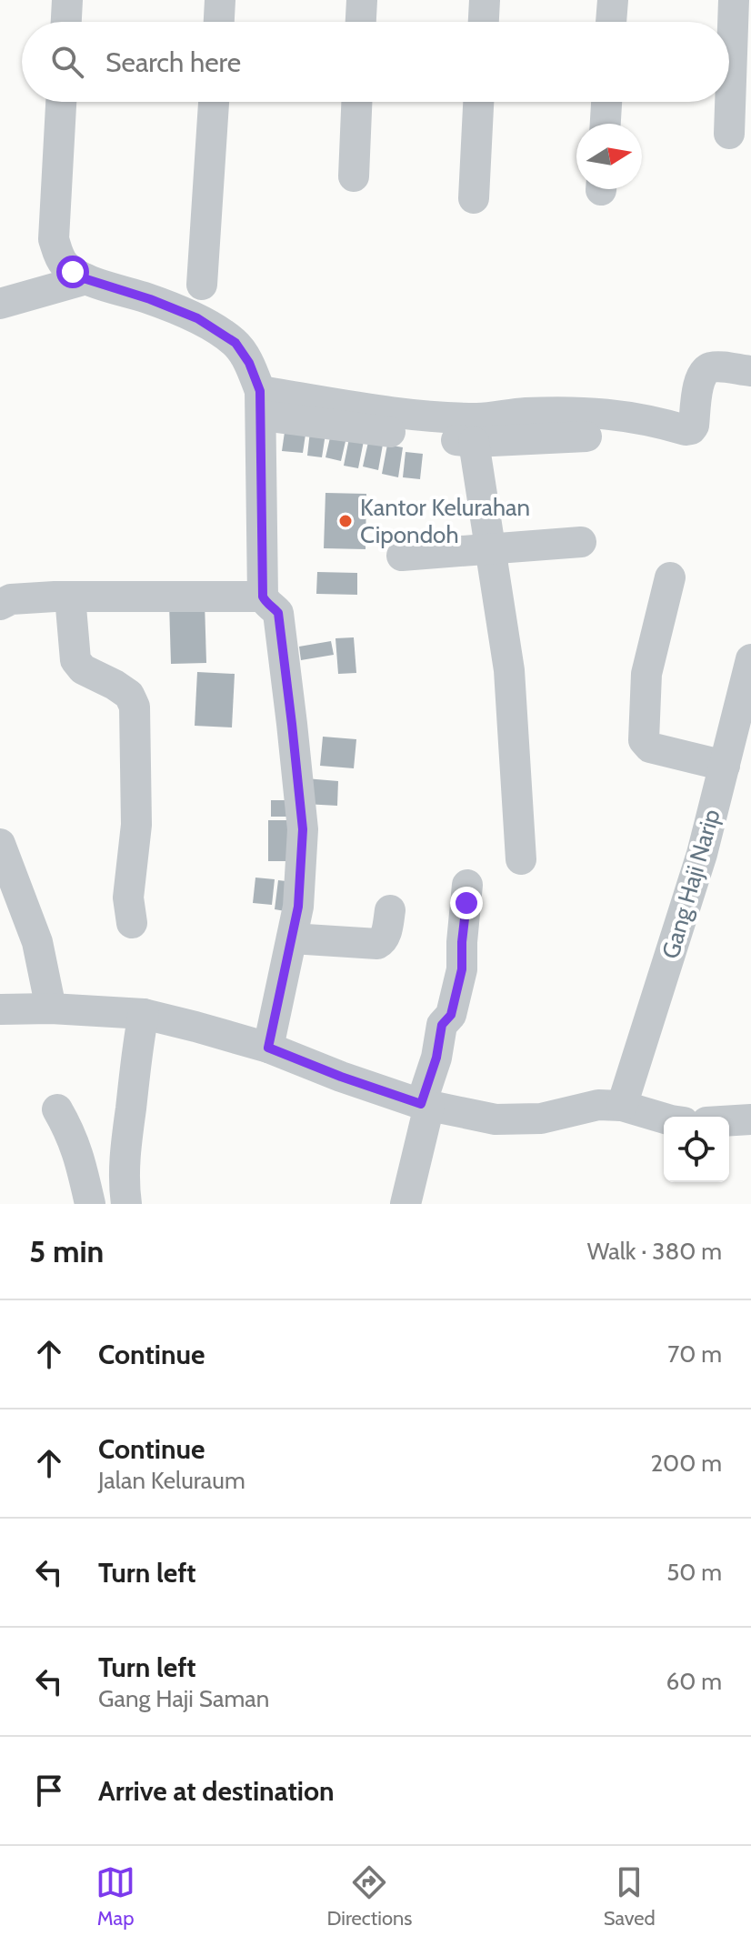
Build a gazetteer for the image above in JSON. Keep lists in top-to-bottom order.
{
  "streets": {
    "street": ["Gang Haji Narip"]
  },
  "places": ["Kantor Kelurahan Cipondoh"],
  "north": "right",
  "page": {
    "search": "Search here",
    "heading": ["5 min", "Walk · 380 m"],
    "list": [
      ["Continue", "70 m"],
      ["Continue", "Jalan Keluraum", "200 m"],
      ["Turn left", "50 m"],
      ["Turn left", "Gang Haji Saman", "60 m"],
      "Arrive at destination"
    ],
    "nav": ["Map", "Directions", "Saved"]
  }
}
